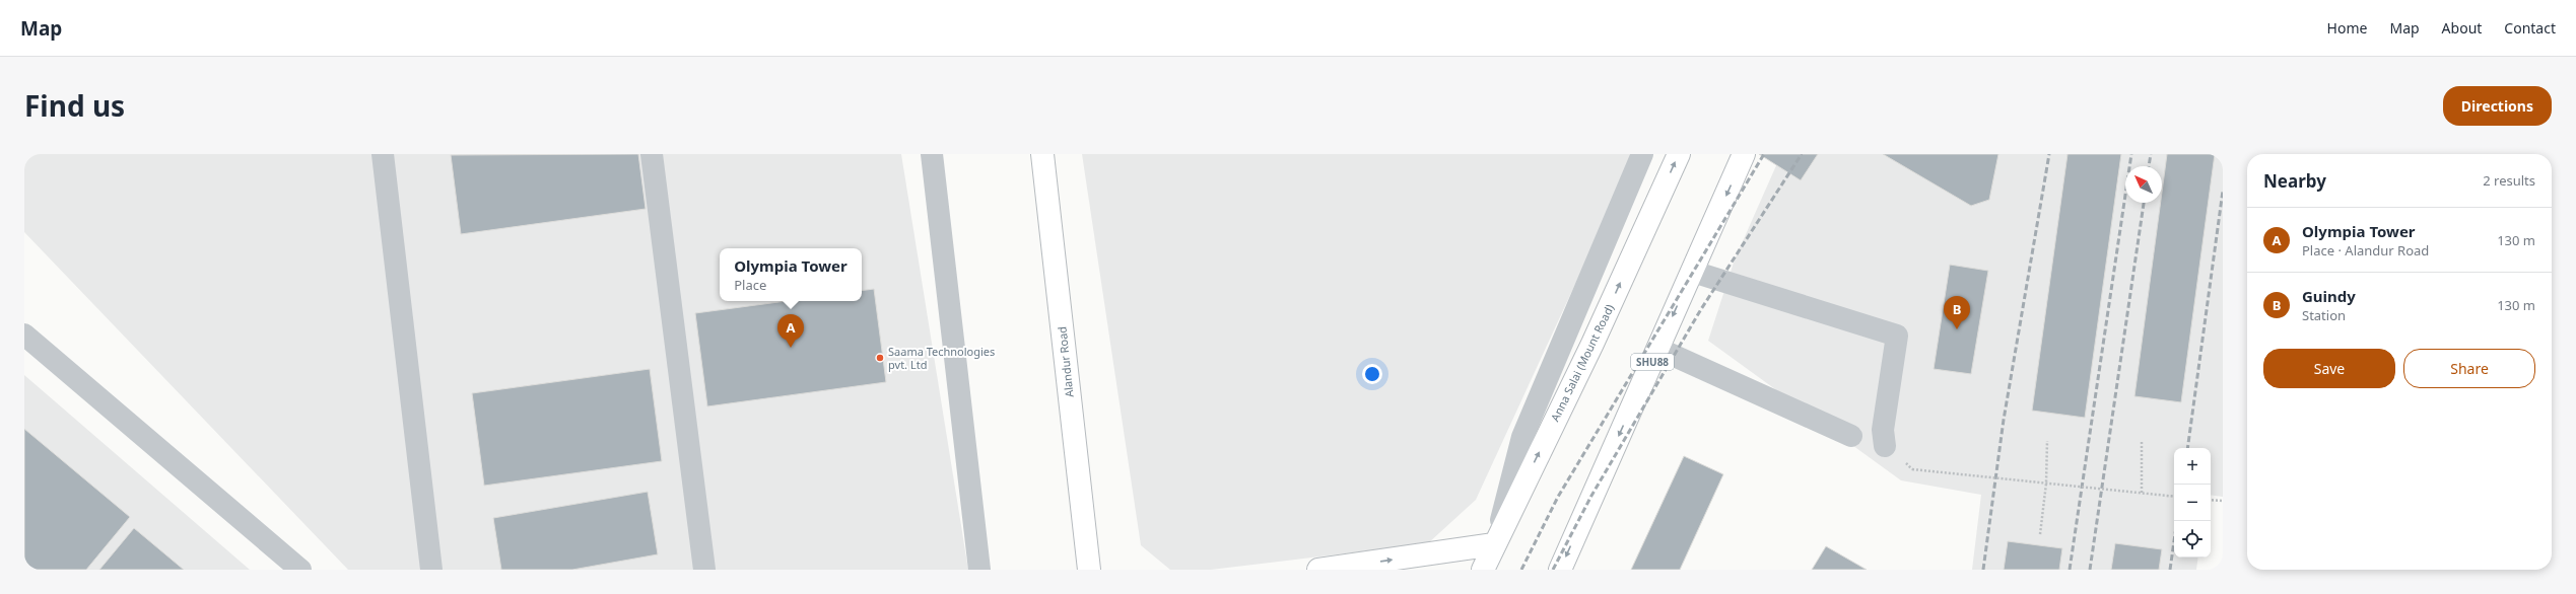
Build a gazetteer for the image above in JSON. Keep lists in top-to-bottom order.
{
  "streets": {
    "main road": ["Alandur Road", "SHU88", "Anna Salai (Mount Road)"]
  },
  "places": ["Saama Technologies pvt. Ltd"],
  "north": "top left",
  "page": {
    "header": "Map",
    "nav": [
      "Home",
      "Map",
      "About",
      "Contact"
    ],
    "title": "Find us",
    "buttons": [
      "Directions",
      ["Save", "Share"]
    ],
    "heading": ["Nearby", "2 results"],
    "list": [
      {
        "mark": "A",
        "name": "Olympia Tower",
        "note": "Place · Alandur Road",
        "value": "130 m"
      },
      {
        "mark": "B",
        "name": "Guindy",
        "note": "Station",
        "value": "130 m"
      }
    ],
    "popup": ["Olympia Tower", "Place"],
    "pins": ["B", "A"],
    "map_buttons": ["+", "−"]
  }
}
